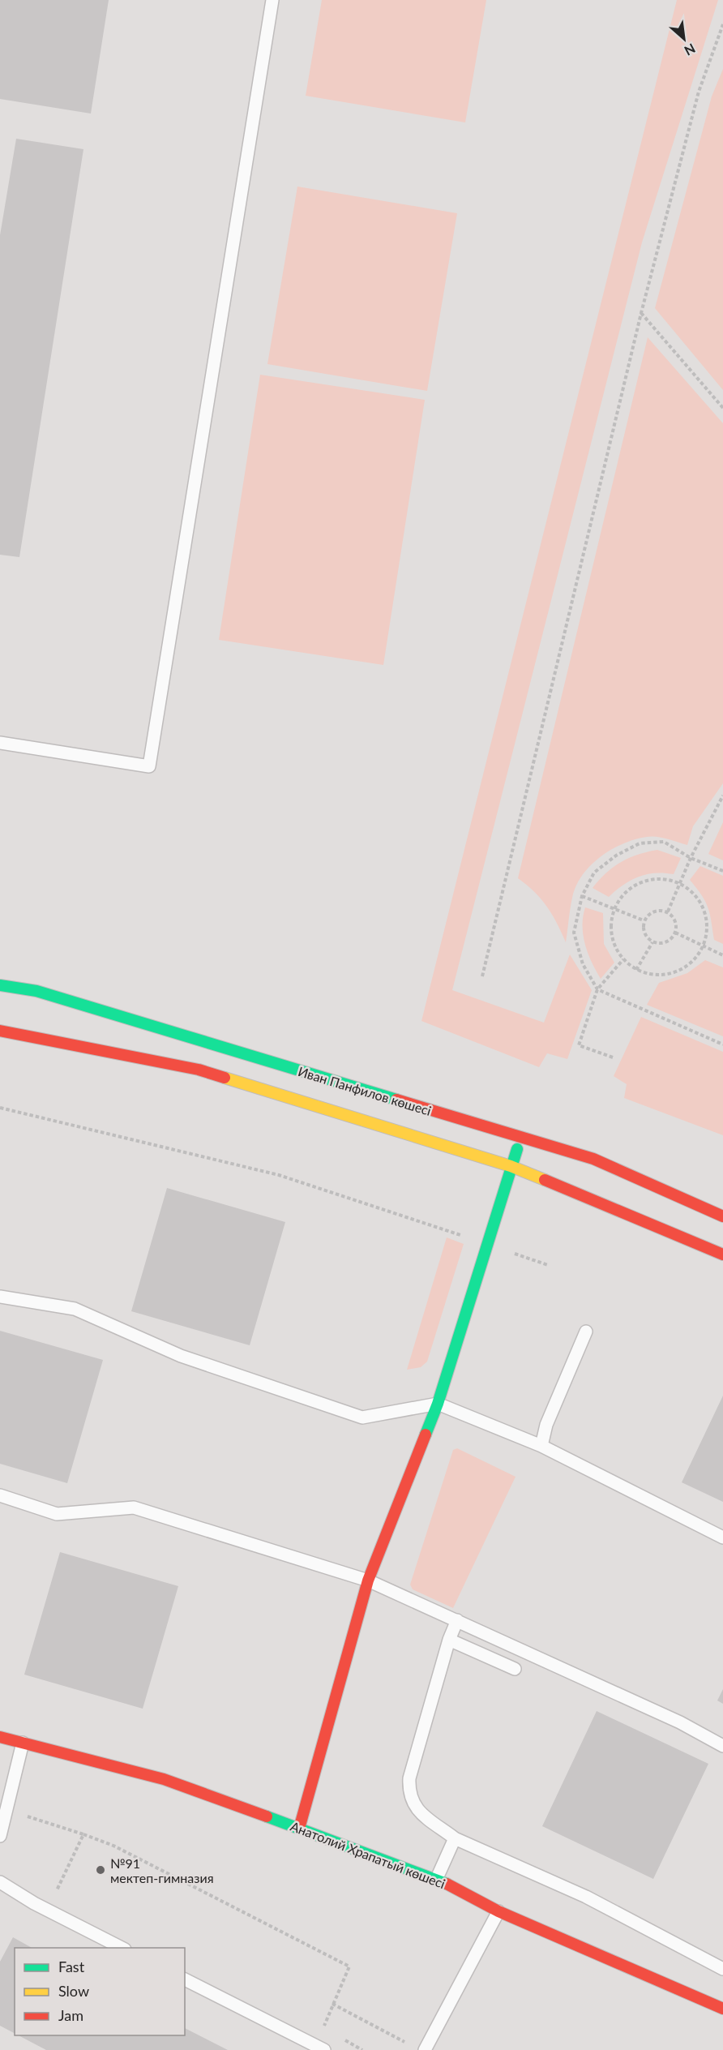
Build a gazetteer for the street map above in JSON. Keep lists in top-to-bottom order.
{
  "streets": {
    "street": ["Иван Панфилов көшесі", "Анатолий Храпатый көшесі"]
  },
  "places": ["№91 мектеп-гимназия"],
  "legend": ["Fast", "Slow", "Jam"],
  "north": "bottom right"
}
